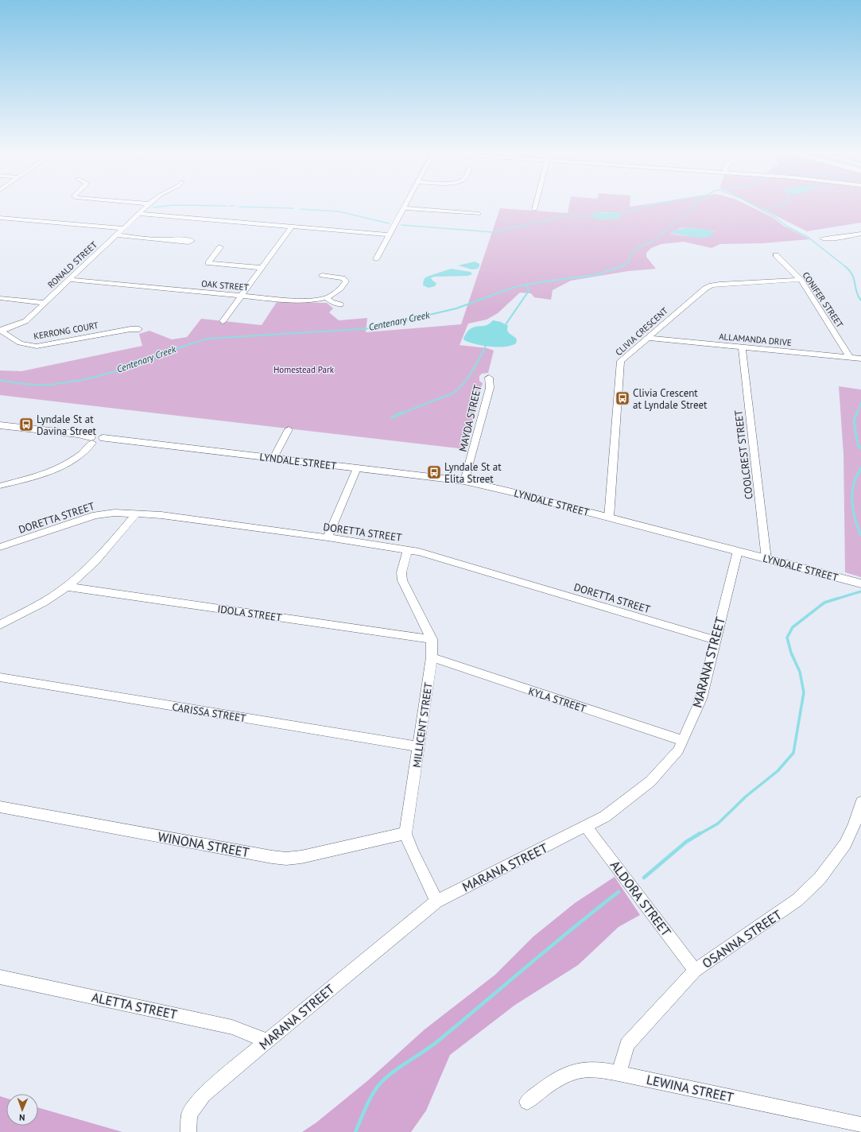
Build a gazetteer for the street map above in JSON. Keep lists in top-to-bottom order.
{
  "streets": {
    "street": [
      "RONALD STREET",
      "OAK STREET",
      "CONIFER STREET",
      "KERRONG COURT",
      "CLIVIA CRESCENT",
      "ALLAMANDA DRIVE",
      "MAYDA STREET",
      "COOLCREST STREET",
      "LYNDALE STREET",
      "DORETTA STREET",
      "IDOLA STREET",
      "MARANA STREET",
      "KYLA STREET",
      "CARISSA STREET",
      "MILLICENT STREET",
      "WINONA STREET",
      "ALDORA STREET",
      "OSANNA STREET",
      "ALETTA STREET",
      "LEWINA STREET"
    ]
  },
  "crossings": [
    ["RONALD STREET", "OAK STREET"],
    ["RONALD STREET", "KERRONG COURT"],
    ["CONIFER STREET", "CLIVIA CRESCENT"],
    ["CONIFER STREET", "ALLAMANDA DRIVE"],
    ["CLIVIA CRESCENT", "ALLAMANDA DRIVE"],
    ["CLIVIA CRESCENT", "LYNDALE STREET"],
    ["ALLAMANDA DRIVE", "COOLCREST STREET"],
    ["MAYDA STREET", "LYNDALE STREET"],
    ["COOLCREST STREET", "LYNDALE STREET"],
    ["LYNDALE STREET", "MARANA STREET"],
    ["DORETTA STREET", "MARANA STREET"],
    ["DORETTA STREET", "MILLICENT STREET"],
    ["IDOLA STREET", "MILLICENT STREET"],
    ["MARANA STREET", "KYLA STREET"],
    ["MARANA STREET", "MILLICENT STREET"],
    ["MARANA STREET", "ALDORA STREET"],
    ["MARANA STREET", "ALETTA STREET"],
    ["KYLA STREET", "MILLICENT STREET"],
    ["CARISSA STREET", "MILLICENT STREET"],
    ["MILLICENT STREET", "WINONA STREET"],
    ["ALDORA STREET", "OSANNA STREET"],
    ["OSANNA STREET", "LEWINA STREET"]
  ],
  "water": ["Centenary Creek"],
  "parks": ["Homestead Park"],
  "places": {
    "bus stop": ["Clivia Crescent at Lyndale Street", "Lyndale St at Davina Street", "Lyndale St at Elita Street"]
  },
  "north": "bottom"
}
